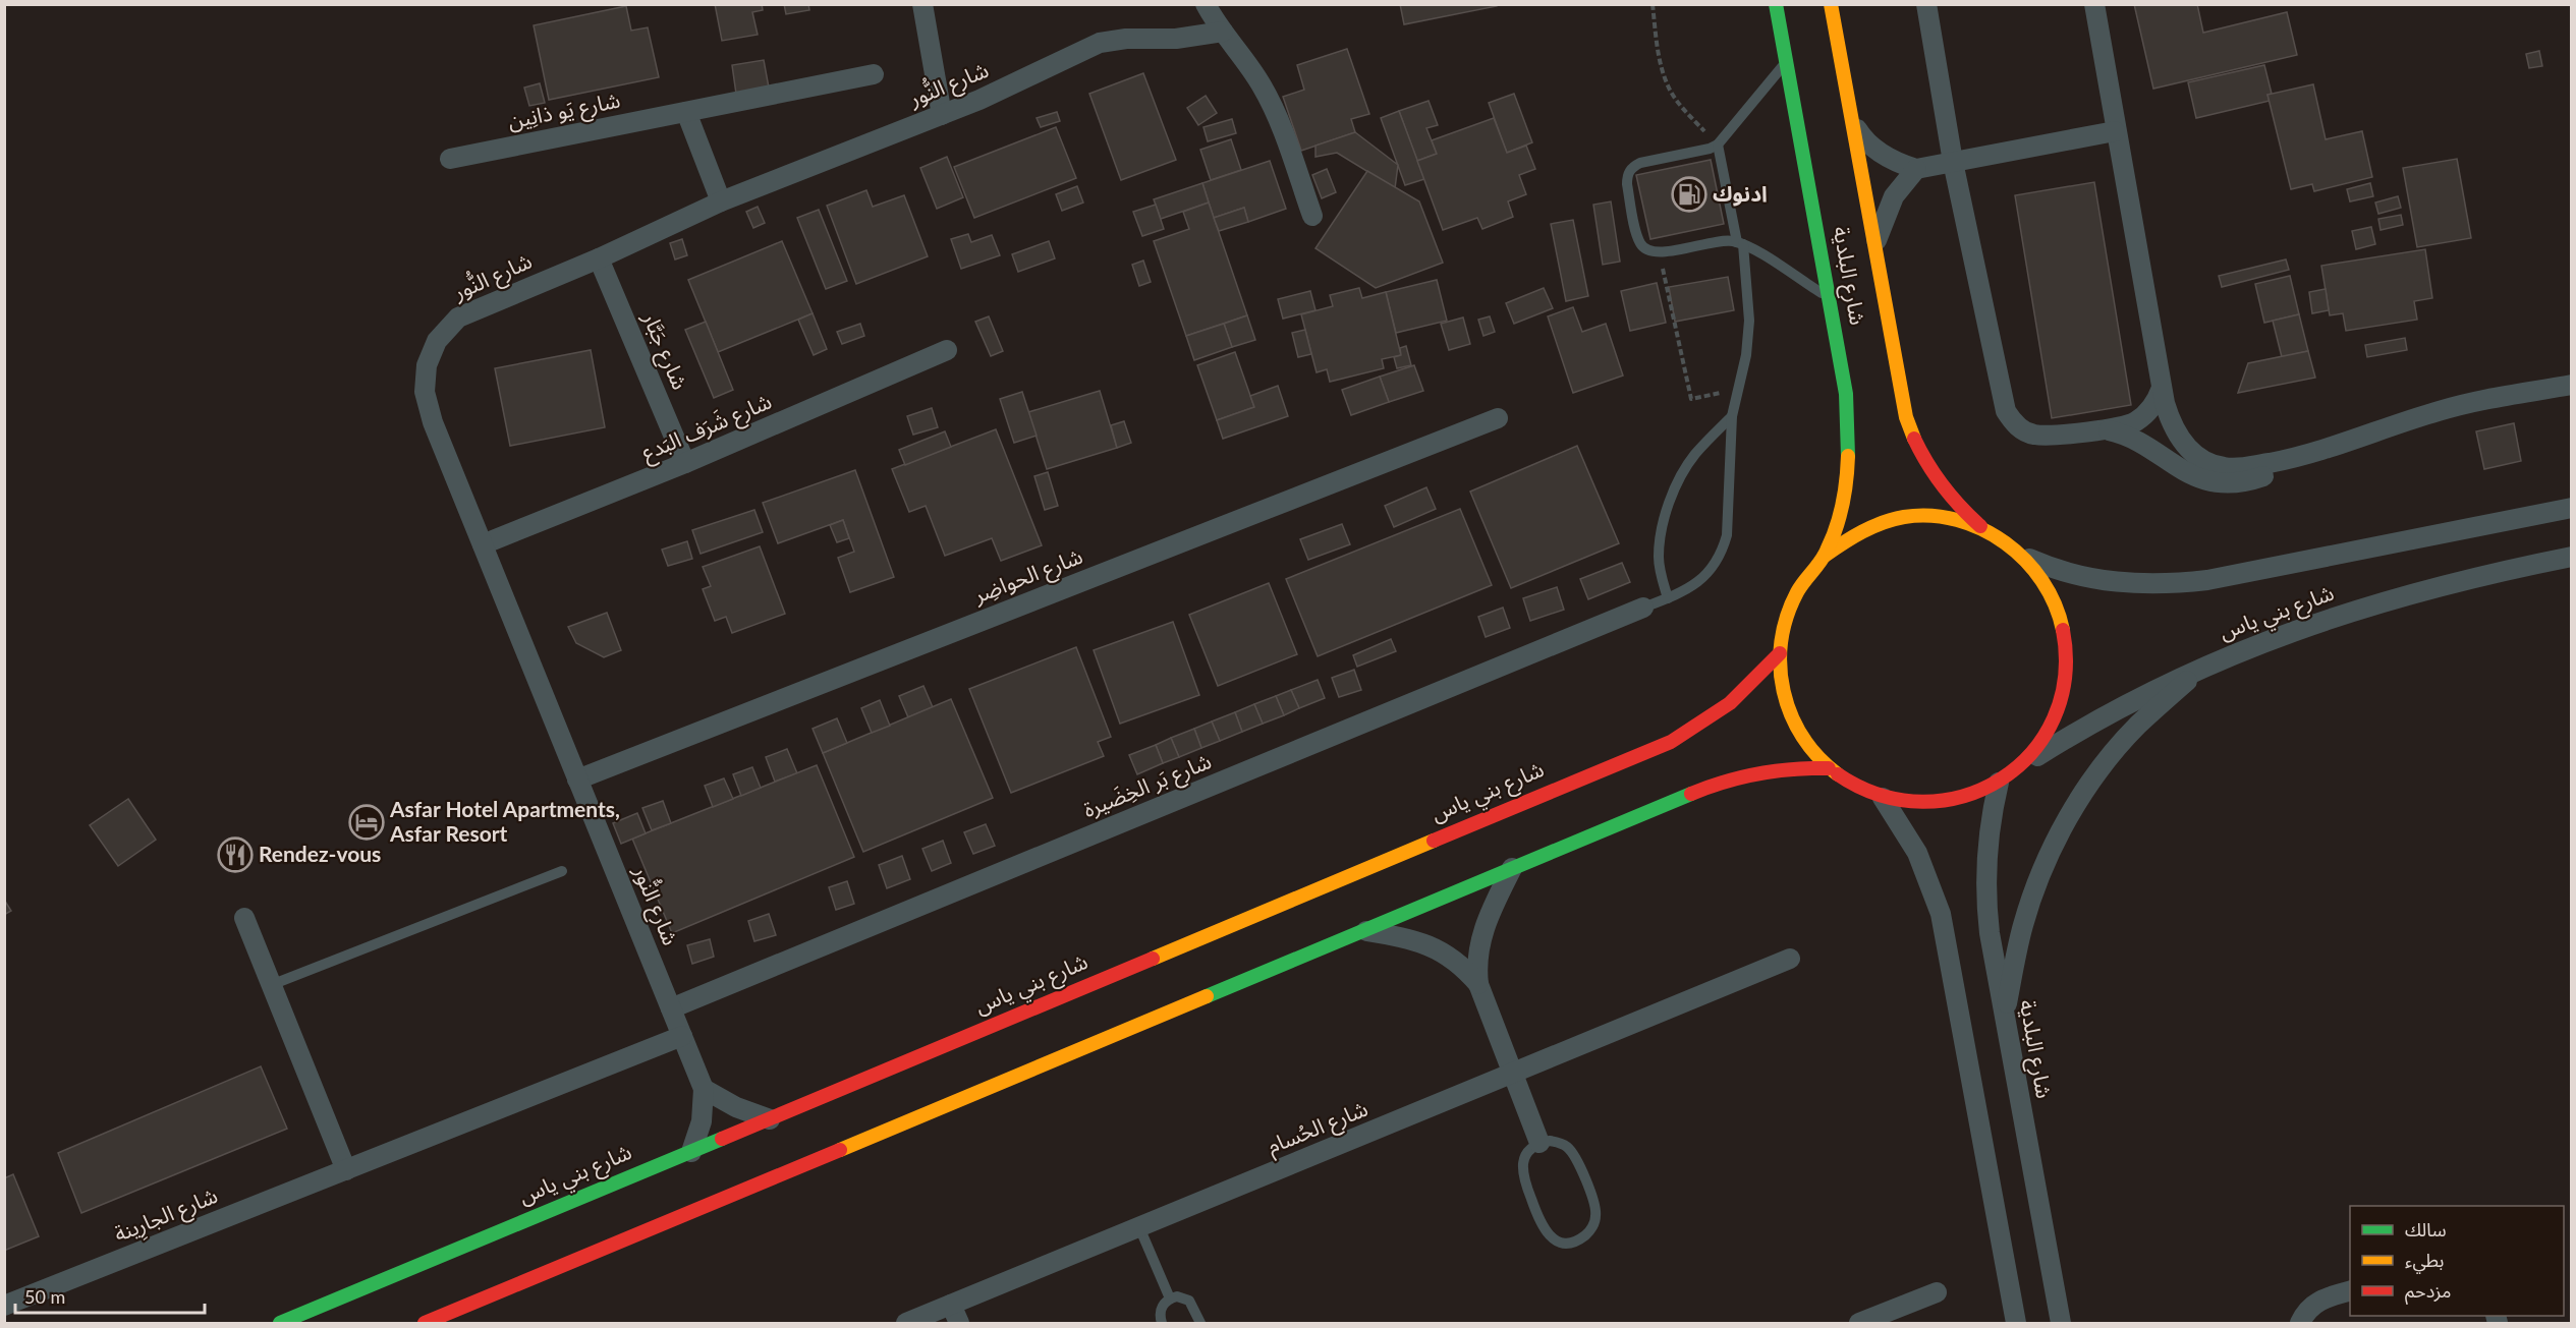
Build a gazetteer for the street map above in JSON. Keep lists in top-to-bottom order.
{
  "streets": {
    "main road": ["شارع البلدية", "شارع بني ياس"],
    "street": [
      "شارع النُّور",
      "شارع يَو ذانِين",
      "شارع جَبَّار",
      "شارع شَرَف البَدع",
      "شارع الحواضِر",
      "شارع بَر الخِضَيرة",
      "شارع الحُسام",
      "شارع الجارِينة"
    ]
  },
  "crossings": [
    ["شارع النُّور", "شارع جَبَّار"],
    ["شارع النُّور", "شارع شَرَف البَدع"],
    ["شارع النُّور", "شارع الحواضِر"],
    ["شارع النُّور", "شارع بني ياس"],
    ["شارع النُّور", "شارع بَر الخِضَيرة"],
    ["شارع النُّور", "شارع الجارِينة"],
    ["شارع جَبَّار", "شارع شَرَف البَدع"]
  ],
  "places": {
    "fuel station": ["ادنوك"],
    "hotel": ["Asfar Hotel Apartments, Asfar Resort"],
    "restaurant": ["Rendez-vous"]
  },
  "legend": ["سالك", "بطيء", "مزدحم"],
  "scale_bar": "50 m"
}
